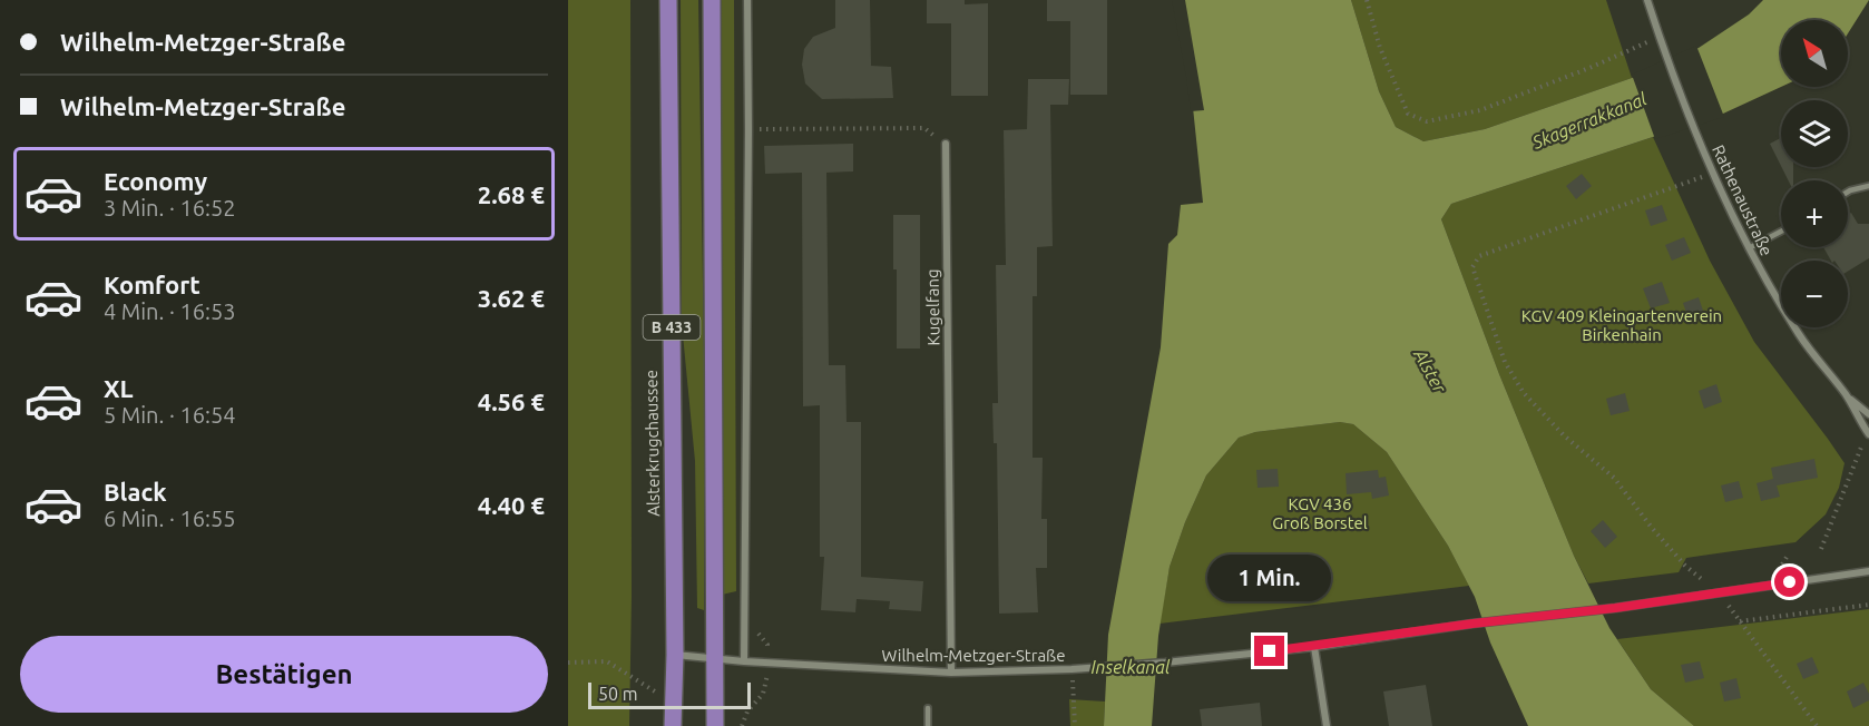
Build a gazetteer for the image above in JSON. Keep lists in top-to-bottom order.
{
  "streets": {
    "main road": ["B 433", "Alsterkrugchaussee"],
    "street": ["Rathenaustraße", "Kugelfang", "Wilhelm-Metzger-Straße"]
  },
  "crossings": [
    ["Kugelfang", "Wilhelm-Metzger-Straße"],
    ["Alsterkrugchaussee", "Wilhelm-Metzger-Straße"]
  ],
  "water": ["Skagerrakkanal", "Alster", "Inselkanal"],
  "parks": ["KGV 409 Kleingartenverein Birkenhain", "KGV 436 Groß Borstel"],
  "scale_bar": "50 m",
  "north": "top left",
  "page": {
    "banner": ["Wilhelm-Metzger-Straße", "Wilhelm-Metzger-Straße"],
    "map_buttons": ["+", "−"],
    "list": [
      {
        "name": "Economy",
        "note": "3 Min. · 16:52",
        "value": "2.68 €"
      },
      {
        "name": "Komfort",
        "note": "4 Min. · 16:53",
        "value": "3.62 €"
      },
      {
        "name": "XL",
        "note": "5 Min. · 16:54",
        "value": "4.56 €"
      },
      {
        "name": "Black",
        "note": "6 Min. · 16:55",
        "value": "4.40 €"
      }
    ],
    "bubble": "1 Min.",
    "buttons": "Bestätigen",
    "scale": "50 m"
  }
}
